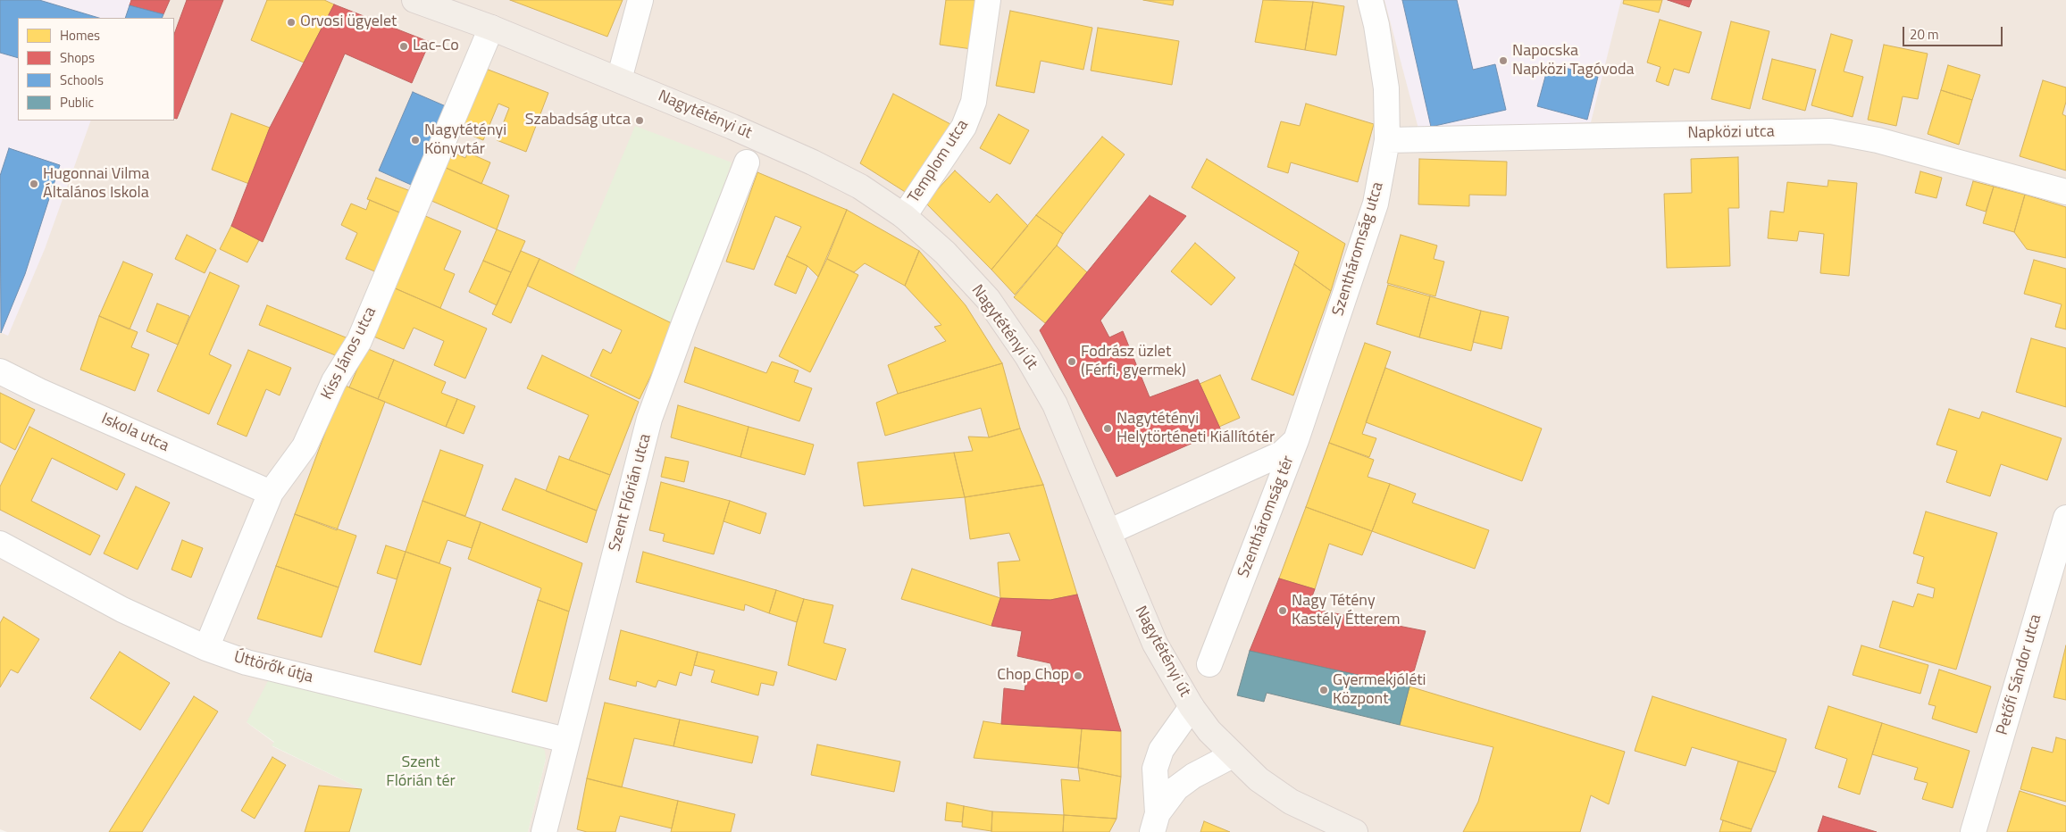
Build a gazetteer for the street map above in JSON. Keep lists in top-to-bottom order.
{
  "streets": {
    "main road": ["Nagytétényi út"],
    "street": [
      "Napközi utca",
      "Templom utca",
      "Szentháromság utca",
      "Kiss János utca",
      "Iskola utca",
      "Szent Flórián utca",
      "Szentháromság tér",
      "Úttörők útja",
      "Petőfi Sándor utca"
    ]
  },
  "crossings": [
    ["Nagytétényi út", "Templom utca"],
    ["Nagytétényi út", "Kiss János utca"],
    ["Nagytétényi út", "Szentháromság tér"],
    ["Napközi utca", "Szentháromság utca"],
    ["Szentháromság utca", "Szentháromság tér"],
    ["Kiss János utca", "Iskola utca"],
    ["Kiss János utca", "Úttörők útja"],
    ["Szent Flórián utca", "Úttörők útja"]
  ],
  "parks": ["Szent Flórián tér"],
  "places": [
    "Orvosi ügyelet",
    "Lac-Co",
    "Napocska Napközi Tagóvoda",
    "Szabadság utca",
    "Nagytétényi Könyvtár",
    "Hugonnai Vilma Általános Iskola",
    "Fodrász üzlet (Férfi, gyermek)",
    "Nagytétényi Helytörténeti Kiállítótér",
    "Nagy Tétény Kastély Étterem",
    "Chop Chop",
    "Gyermekjóléti Központ"
  ],
  "legend": [
    "Homes",
    "Shops",
    "Schools",
    "Public"
  ],
  "scale_bar": "20 m"
}
